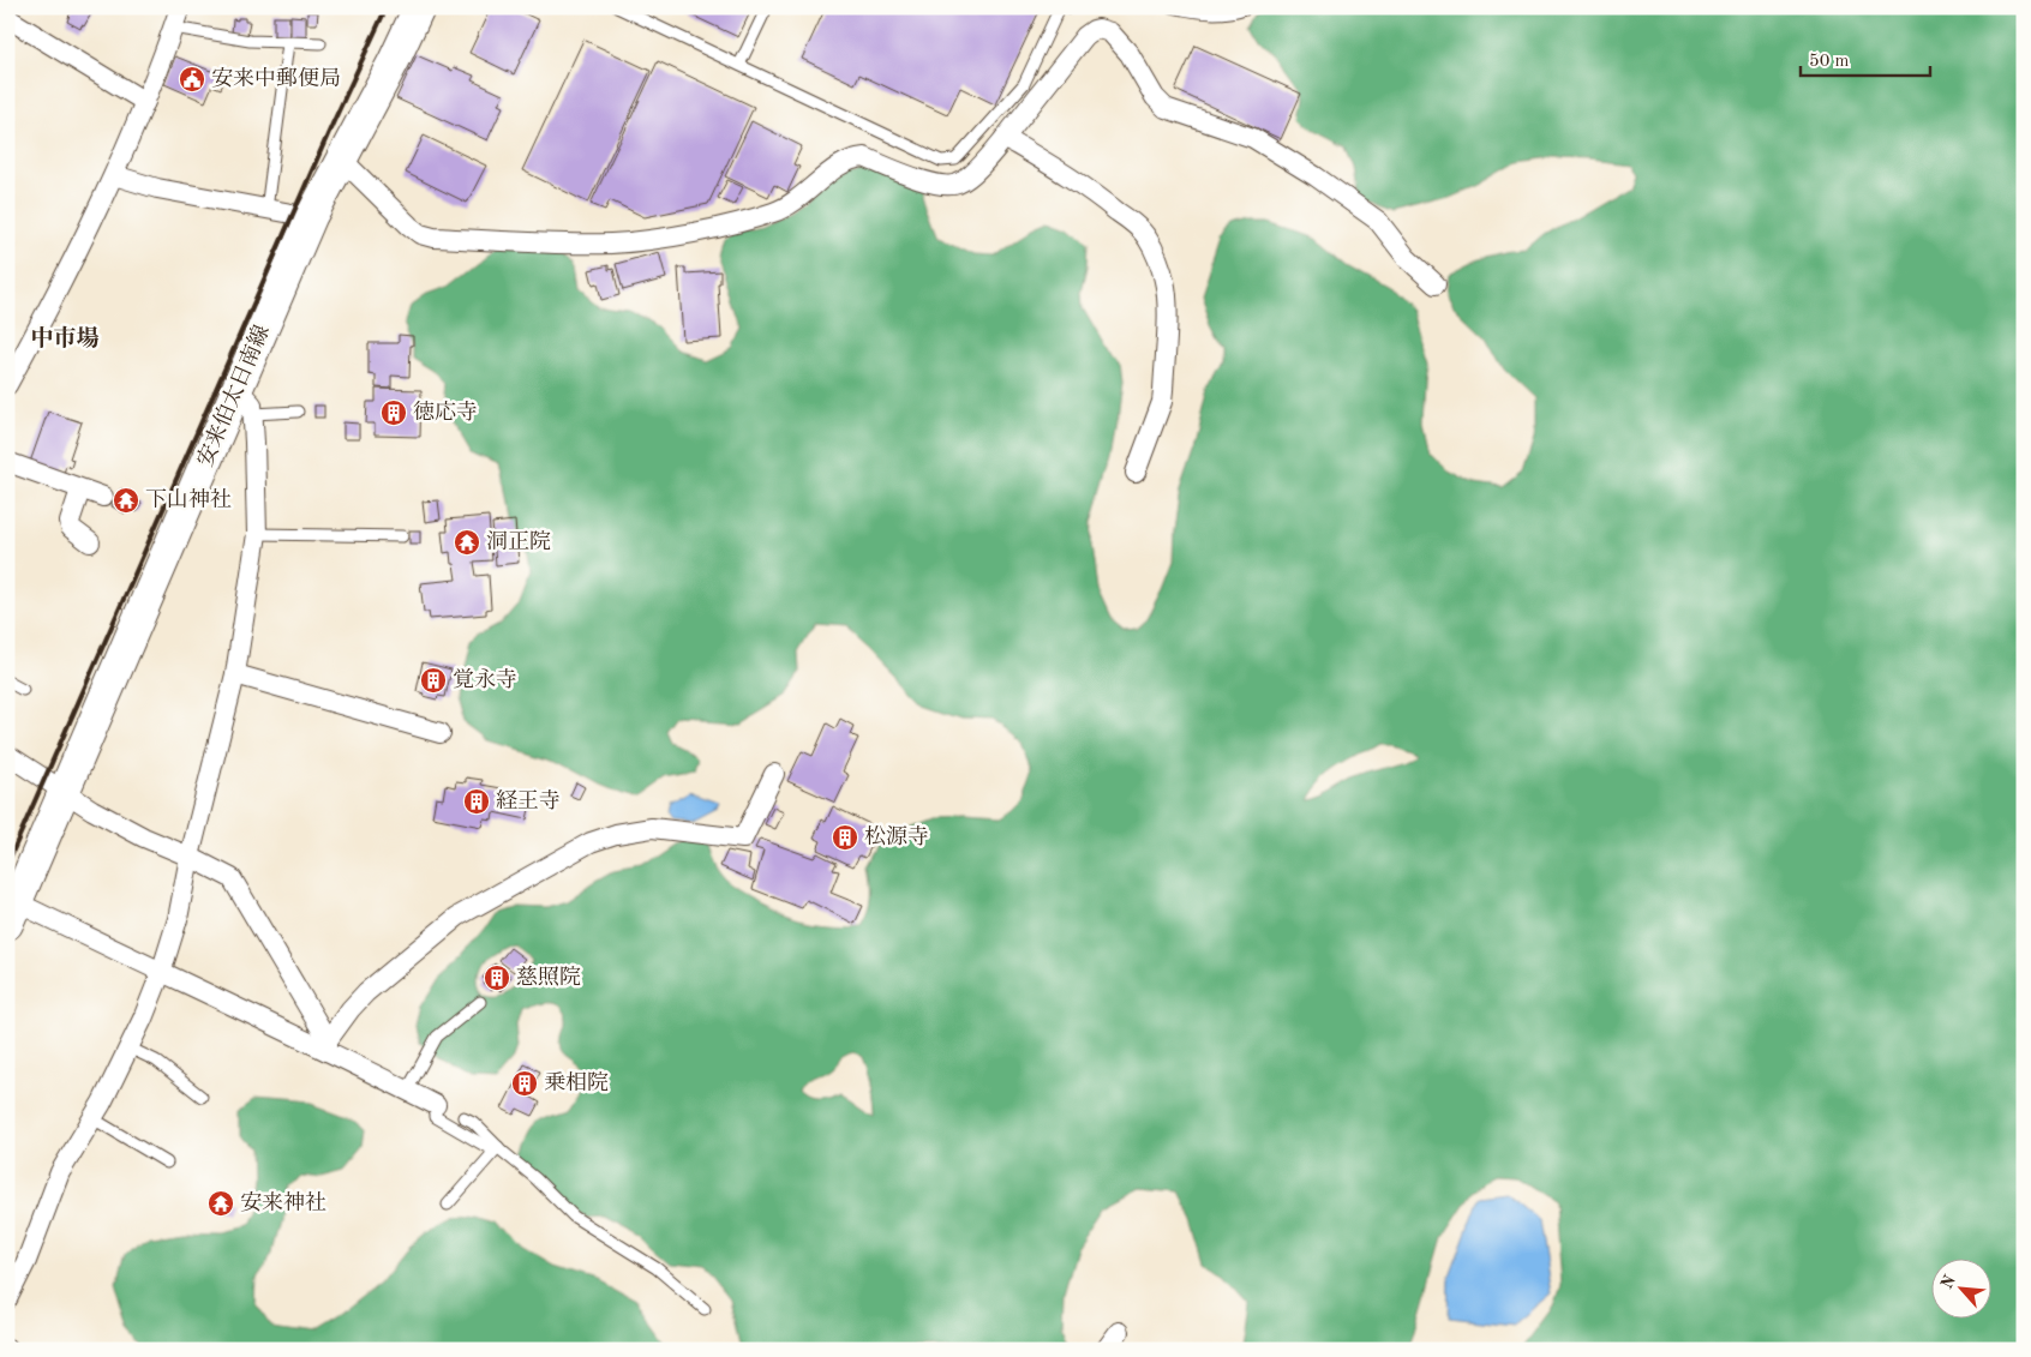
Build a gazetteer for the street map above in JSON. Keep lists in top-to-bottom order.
{
  "streets": {
    "main road": ["安来伯太日南線"]
  },
  "districts": ["中市場"],
  "places": {
    "public building": ["安来中郵便局"],
    "building": [
      "徳応寺",
      "覚永寺",
      "経王寺",
      "松源寺",
      "慈照院",
      "乗相院"
    ],
    "temple": ["下山神社", "洞正院", "安来神社"]
  },
  "scale_bar": "50 m",
  "north": "top left"
}
